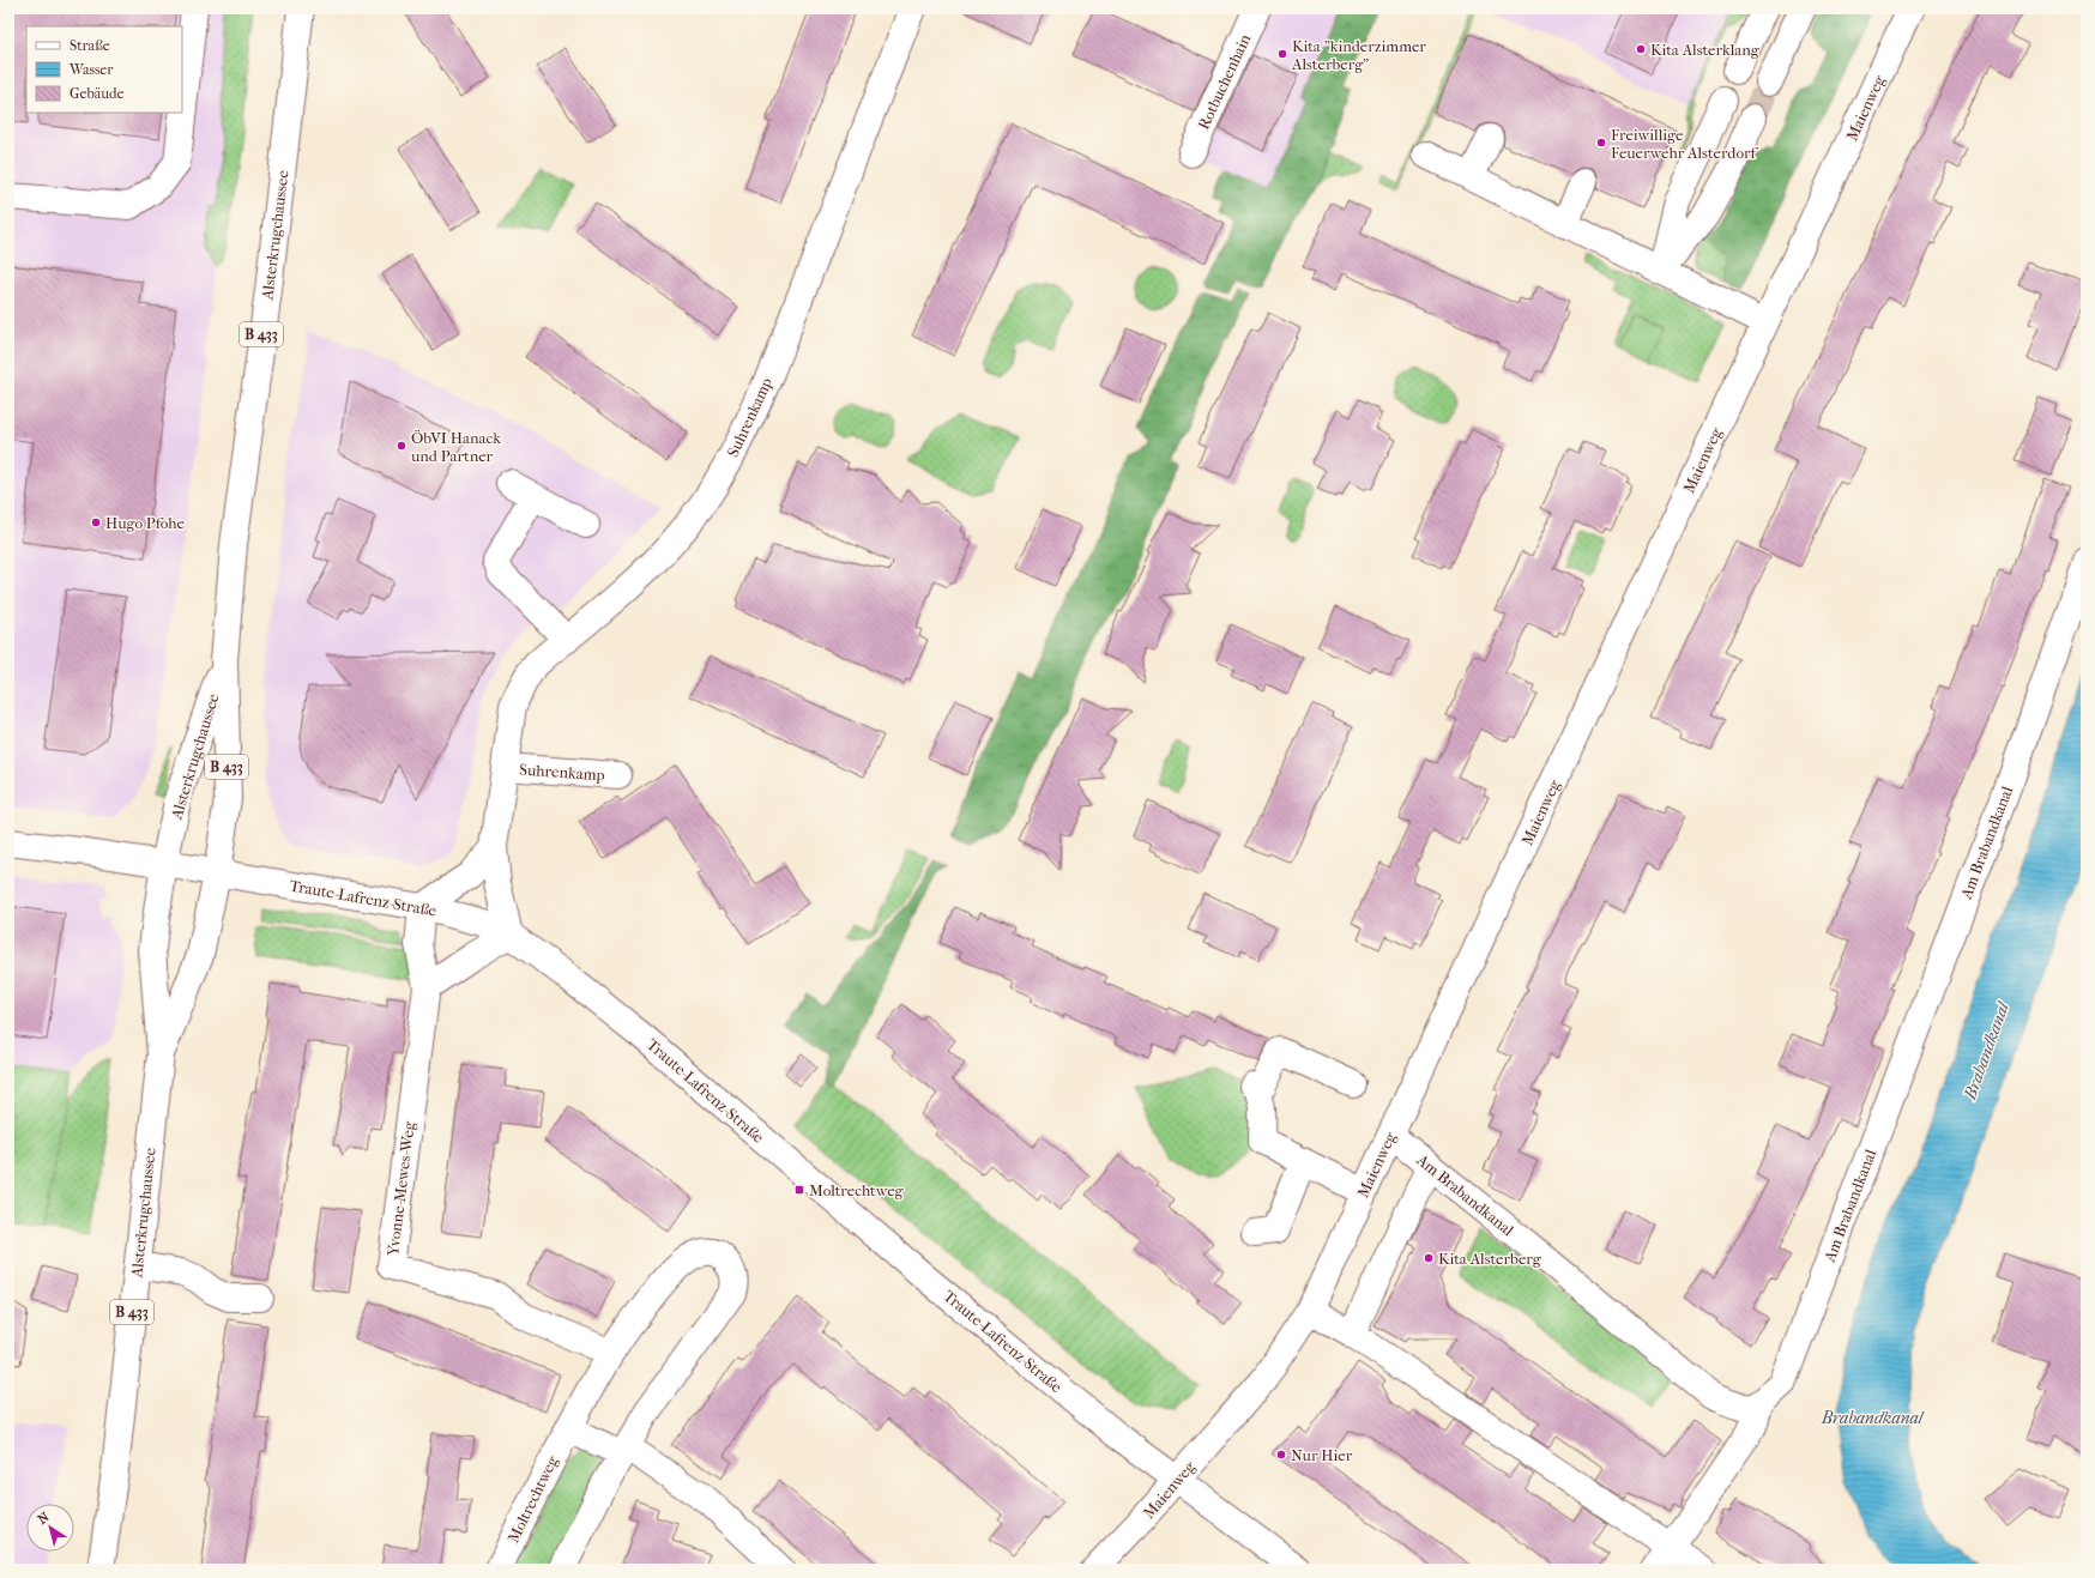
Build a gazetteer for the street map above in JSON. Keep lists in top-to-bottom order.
{
  "streets": {
    "street": [
      "Rotbuchenhain",
      "Maienweg",
      "Alsterkrugchaussee",
      "B 433",
      "Suhrenkamp",
      "Am Brabandkanal",
      "Traute-Lafrenz-Straße",
      "Yvonne-Mewes-Weg",
      "Moltrechtweg"
    ]
  },
  "crossings": [
    ["Maienweg", "Am Brabandkanal"],
    ["Maienweg", "Traute-Lafrenz-Straße"],
    ["Alsterkrugchaussee", "Traute-Lafrenz-Straße"],
    ["Suhrenkamp", "Traute-Lafrenz-Straße"],
    ["Traute-Lafrenz-Straße", "Yvonne-Mewes-Weg"],
    ["Yvonne-Mewes-Weg", "Moltrechtweg"]
  ],
  "water": ["Brabandkanal"],
  "places": {
    "other": [
      "Kita Alsterklang",
      "Kita \"kinderzimmer Alsterberg\"",
      "Freiwillige Feuerwehr Alsterdorf",
      "ÖbVI Hanack und Partner",
      "Hugo Pfohe",
      "Kita Alsterberg",
      "Nur Hier"
    ],
    "transit": ["Moltrechtweg"]
  },
  "legend": ["Straße", "Wasser", "Gebäude"],
  "north": "top left"
}
